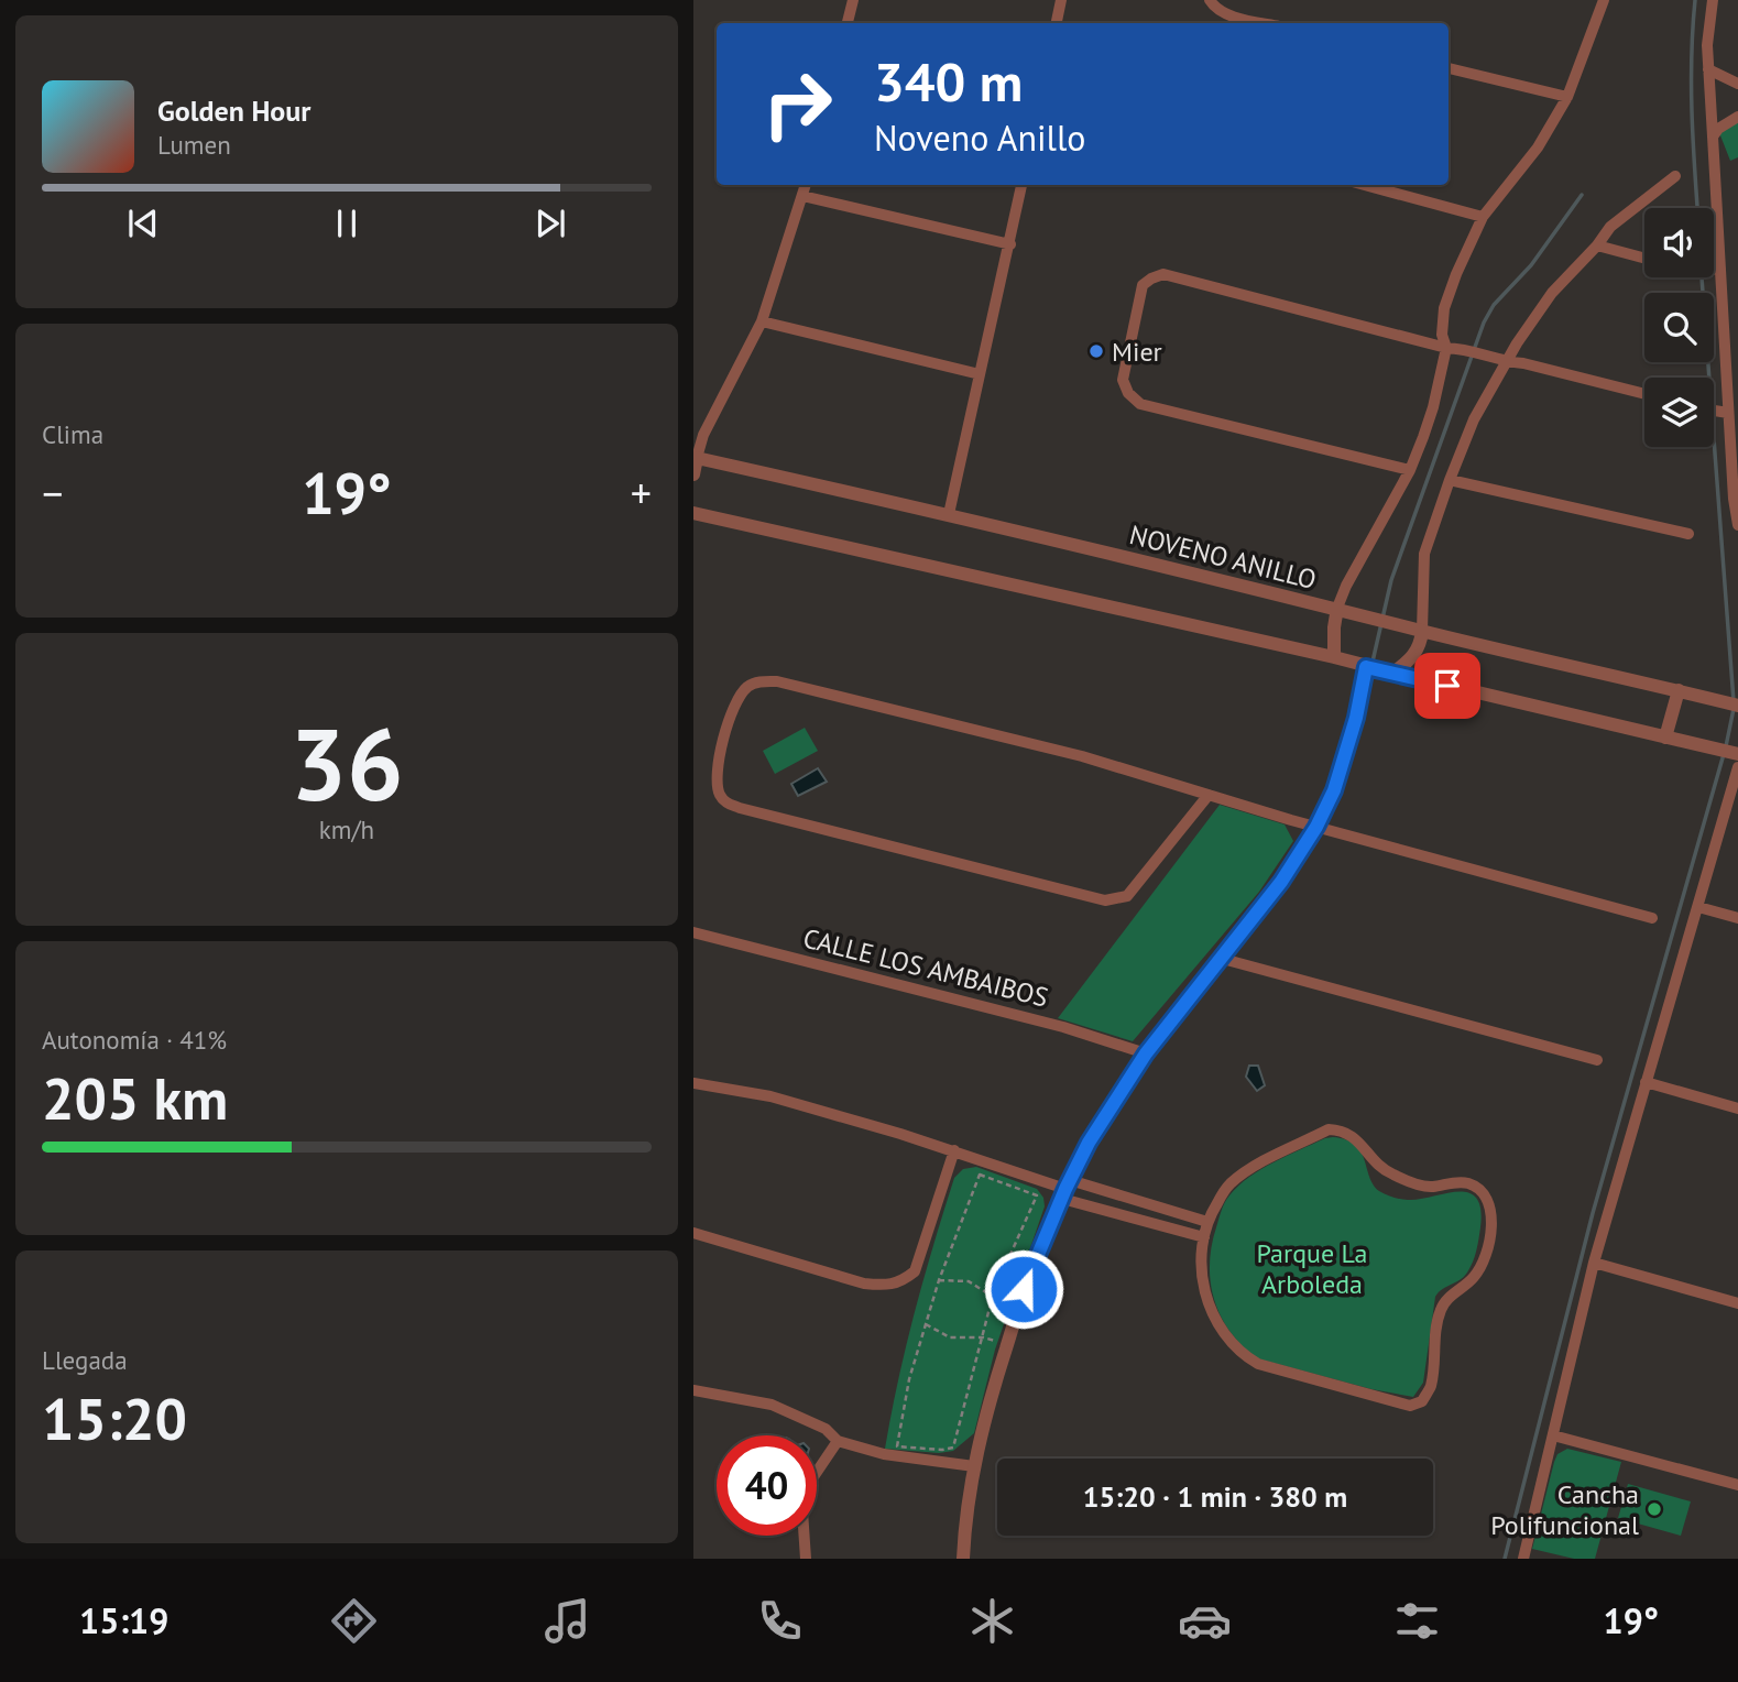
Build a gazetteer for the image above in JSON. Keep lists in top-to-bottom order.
{
  "streets": {
    "street": ["NOVENO ANILLO", "CALLE LOS AMBAIBOS"]
  },
  "parks": ["Parque La Arboleda"],
  "places": ["Mier", "Cancha Polifuncional"],
  "page": {
    "turn": ["340 m", "Noveno Anillo"],
    "song": ["Golden Hour", "Lumen"],
    "tile": [
      "Clima",
      ["36", "km/h"],
      ["Autonomía · 41%", "205 km"],
      ["Llegada", "15:20"]
    ],
    "heat": ["−", "19°", "+"],
    "limit": "40",
    "trip": "15:20 · 1 min · 380 m",
    "tabs": ["15:19", "19°"]
  }
}
